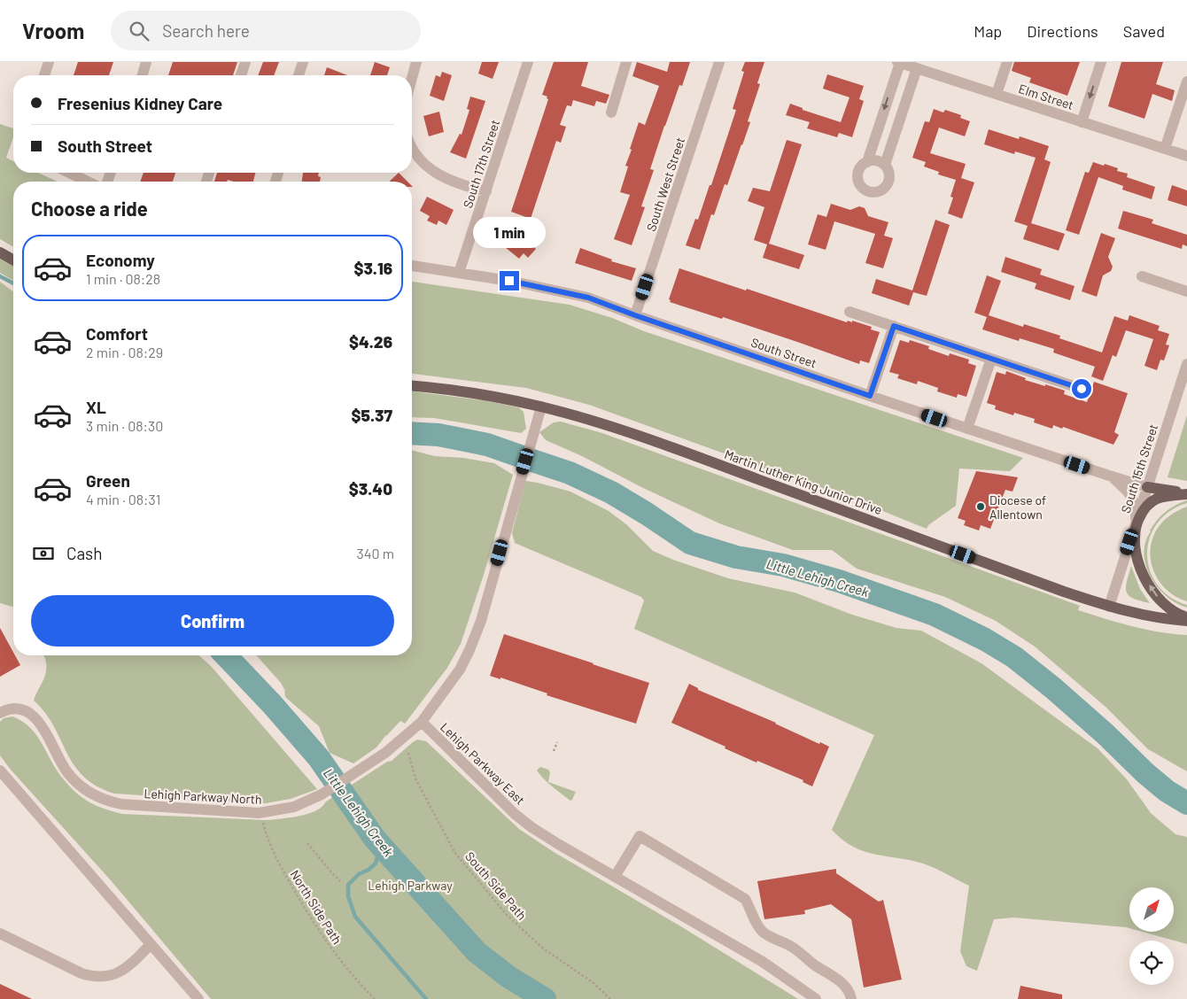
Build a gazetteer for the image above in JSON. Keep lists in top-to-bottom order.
{
  "streets": {
    "main road": ["Martin Luther King Junior Drive"],
    "street": [
      "Elm Street",
      "South 17th Street",
      "South West Street",
      "South Street",
      "South 15th Street",
      "Lehigh Parkway East",
      "Lehigh Parkway North"
    ],
    "path": ["South Side Path", "North Side Path"]
  },
  "crossings": [
    ["South 17th Street", "South Street"],
    ["South West Street", "South Street"],
    ["South Street", "South 15th Street"],
    ["South 15th Street", "Martin Luther King Junior Drive"],
    ["Martin Luther King Junior Drive", "Lehigh Parkway East"],
    ["Lehigh Parkway East", "Lehigh Parkway North"],
    ["Lehigh Parkway North", "North Side Path"]
  ],
  "water": ["Little Lehigh Creek"],
  "parks": ["Lehigh Parkway"],
  "places": ["Diocese of Allentown"],
  "north": "top right",
  "page": {
    "header": "Vroom",
    "search": "Search here",
    "nav": ["Map", "Directions", "Saved"],
    "banner": ["Fresenius Kidney Care", "South Street"],
    "heading": "Choose a ride",
    "bubble": "1 min",
    "list": [
      {
        "name": "Economy",
        "note": "1 min · 08:28",
        "value": "$3.16"
      },
      {
        "name": "Comfort",
        "note": "2 min · 08:29",
        "value": "$4.26"
      },
      {
        "name": "XL",
        "note": "3 min · 08:30",
        "value": "$5.37"
      },
      {
        "name": "Green",
        "note": "4 min · 08:31",
        "value": "$3.40"
      }
    ],
    "pay": ["Cash", "340 m"],
    "buttons": "Confirm"
  }
}
